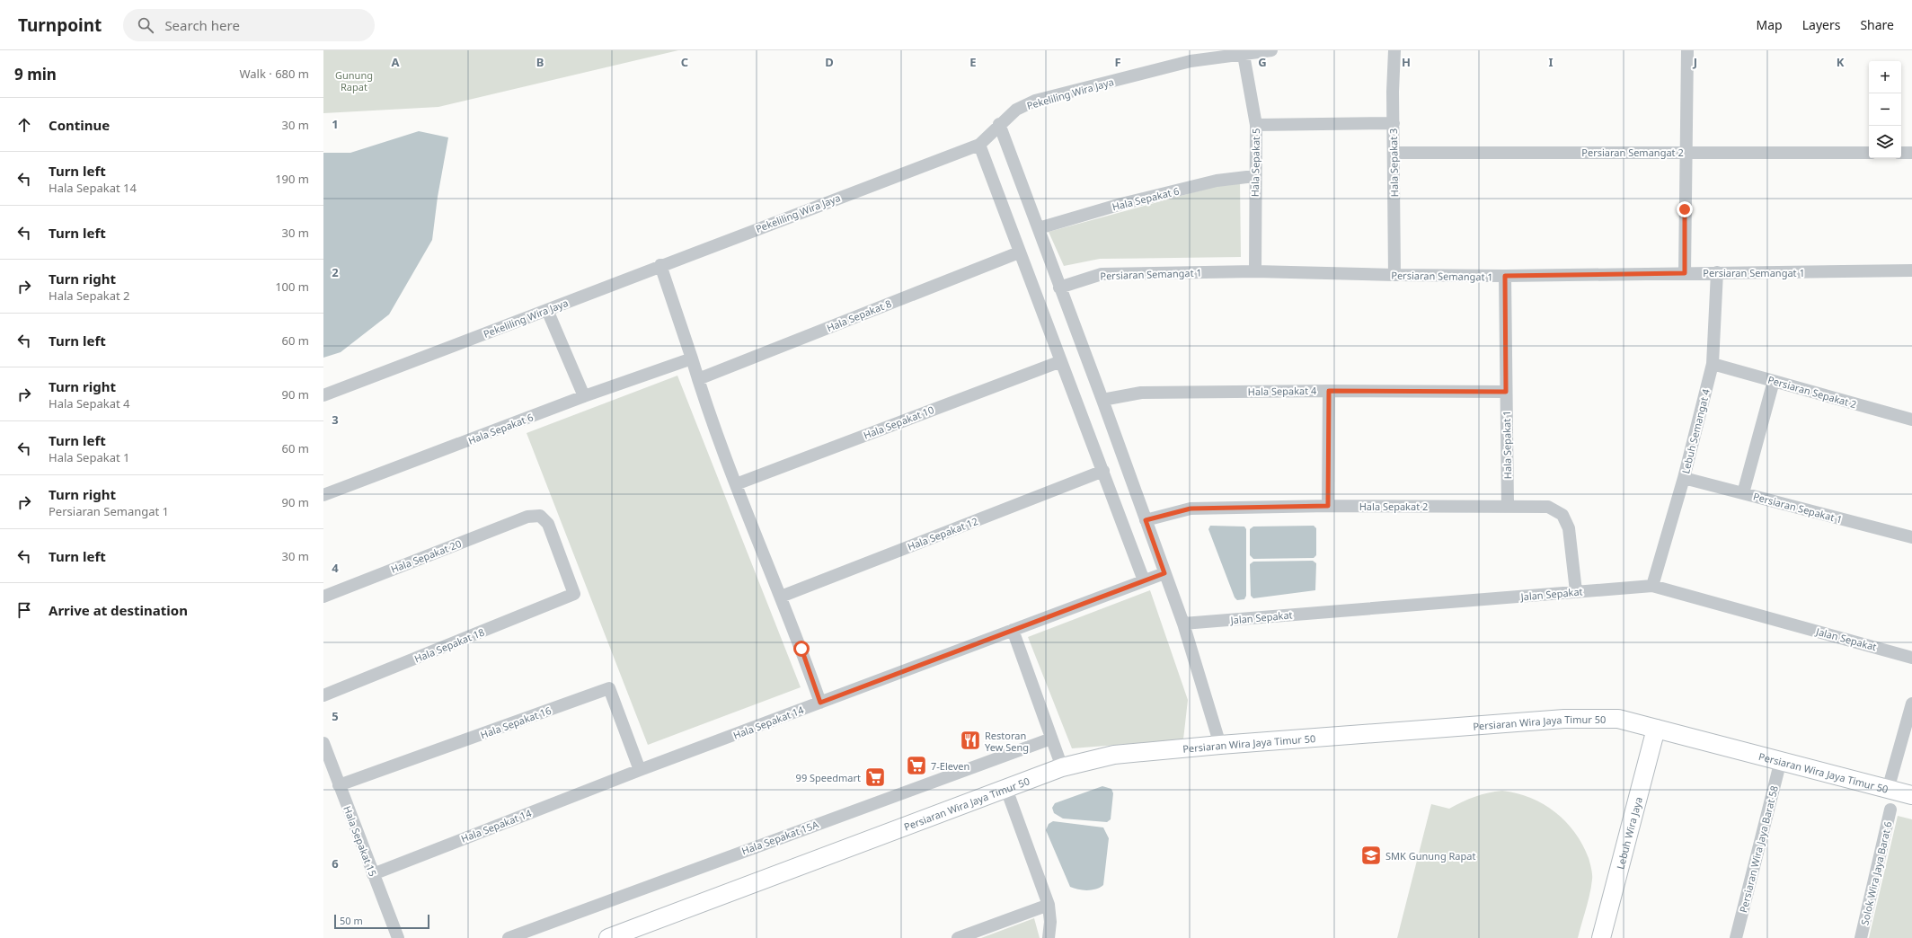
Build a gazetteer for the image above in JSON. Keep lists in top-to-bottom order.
{
  "streets": {
    "street": [
      "Pekeliling Wira Jaya",
      "Persiaran Semangat 2",
      "Hala Sepakat 5",
      "Hala Sepakat 3",
      "Hala Sepakat 6",
      "Persiaran Semangat 1",
      "Hala Sepakat 8",
      "Hala Sepakat 4",
      "Persiaran Sepakat 2",
      "Hala Sepakat 10",
      "Lebuh Semangat 4",
      "Hala Sepakat 1",
      "Hala Sepakat 2",
      "Persiaran Sepakat 1",
      "Hala Sepakat 12",
      "Hala Sepakat 20",
      "Jalan Sepakat",
      "Hala Sepakat 18",
      "Hala Sepakat 16",
      "Hala Sepakat 14",
      "Persiaran Wira Jaya Timur 50",
      "Lebuh Wira Jaya",
      "Hala Sepakat 15A",
      "Hala Sepakat 15",
      "Persiaran Wira Jaya Barat 58",
      "Solok Wira Jaya Barat 6"
    ]
  },
  "crossings": [
    ["Pekeliling Wira Jaya", "Hala Sepakat 5"],
    ["Persiaran Semangat 2", "Hala Sepakat 3"],
    ["Hala Sepakat 5", "Hala Sepakat 6"],
    ["Hala Sepakat 5", "Persiaran Semangat 1"],
    ["Hala Sepakat 3", "Persiaran Semangat 1"],
    ["Persiaran Semangat 1", "Lebuh Semangat 4"],
    ["Persiaran Semangat 1", "Hala Sepakat 1"],
    ["Hala Sepakat 4", "Hala Sepakat 1"],
    ["Persiaran Sepakat 2", "Lebuh Semangat 4"],
    ["Lebuh Semangat 4", "Persiaran Sepakat 1"],
    ["Lebuh Semangat 4", "Jalan Sepakat"],
    ["Hala Sepakat 1", "Hala Sepakat 2"],
    ["Hala Sepakat 2", "Jalan Sepakat"],
    ["Hala Sepakat 20", "Hala Sepakat 18"],
    ["Hala Sepakat 16", "Hala Sepakat 14"],
    ["Hala Sepakat 16", "Hala Sepakat 15"],
    ["Hala Sepakat 14", "Hala Sepakat 15"],
    ["Persiaran Wira Jaya Timur 50", "Lebuh Wira Jaya"],
    ["Persiaran Wira Jaya Timur 50", "Persiaran Wira Jaya Barat 58"]
  ],
  "parks": ["Gunung Rapat"],
  "places": {
    "restaurant": ["Restoran Yew Seng"],
    "supermarket": ["7-Eleven", "99 Speedmart"],
    "school or university": ["SMK Gunung Rapat"]
  },
  "scale_bar": "50 m",
  "page": {
    "header": "Turnpoint",
    "search": "Search here",
    "nav": ["Map", "Layers", "Share"],
    "heading": ["9 min", "Walk · 680 m"],
    "map_buttons": ["+", "−"],
    "list": [
      ["Continue", "30 m"],
      ["Turn left", "Hala Sepakat 14", "190 m"],
      ["Turn left", "30 m"],
      ["Turn right", "Hala Sepakat 2", "100 m"],
      ["Turn left", "60 m"],
      ["Turn right", "Hala Sepakat 4", "90 m"],
      ["Turn left", "Hala Sepakat 1", "60 m"],
      ["Turn right", "Persiaran Semangat 1", "90 m"],
      ["Turn left", "30 m"],
      "Arrive at destination"
    ],
    "scale": "50 m"
  },
  "grid": {
    "columns": [
      "A",
      "B",
      "C",
      "D",
      "E",
      "F",
      "G",
      "H",
      "I",
      "J",
      "K"
    ],
    "rows": [
      "1",
      "2",
      "3",
      "4",
      "5",
      "6"
    ]
  }
}
